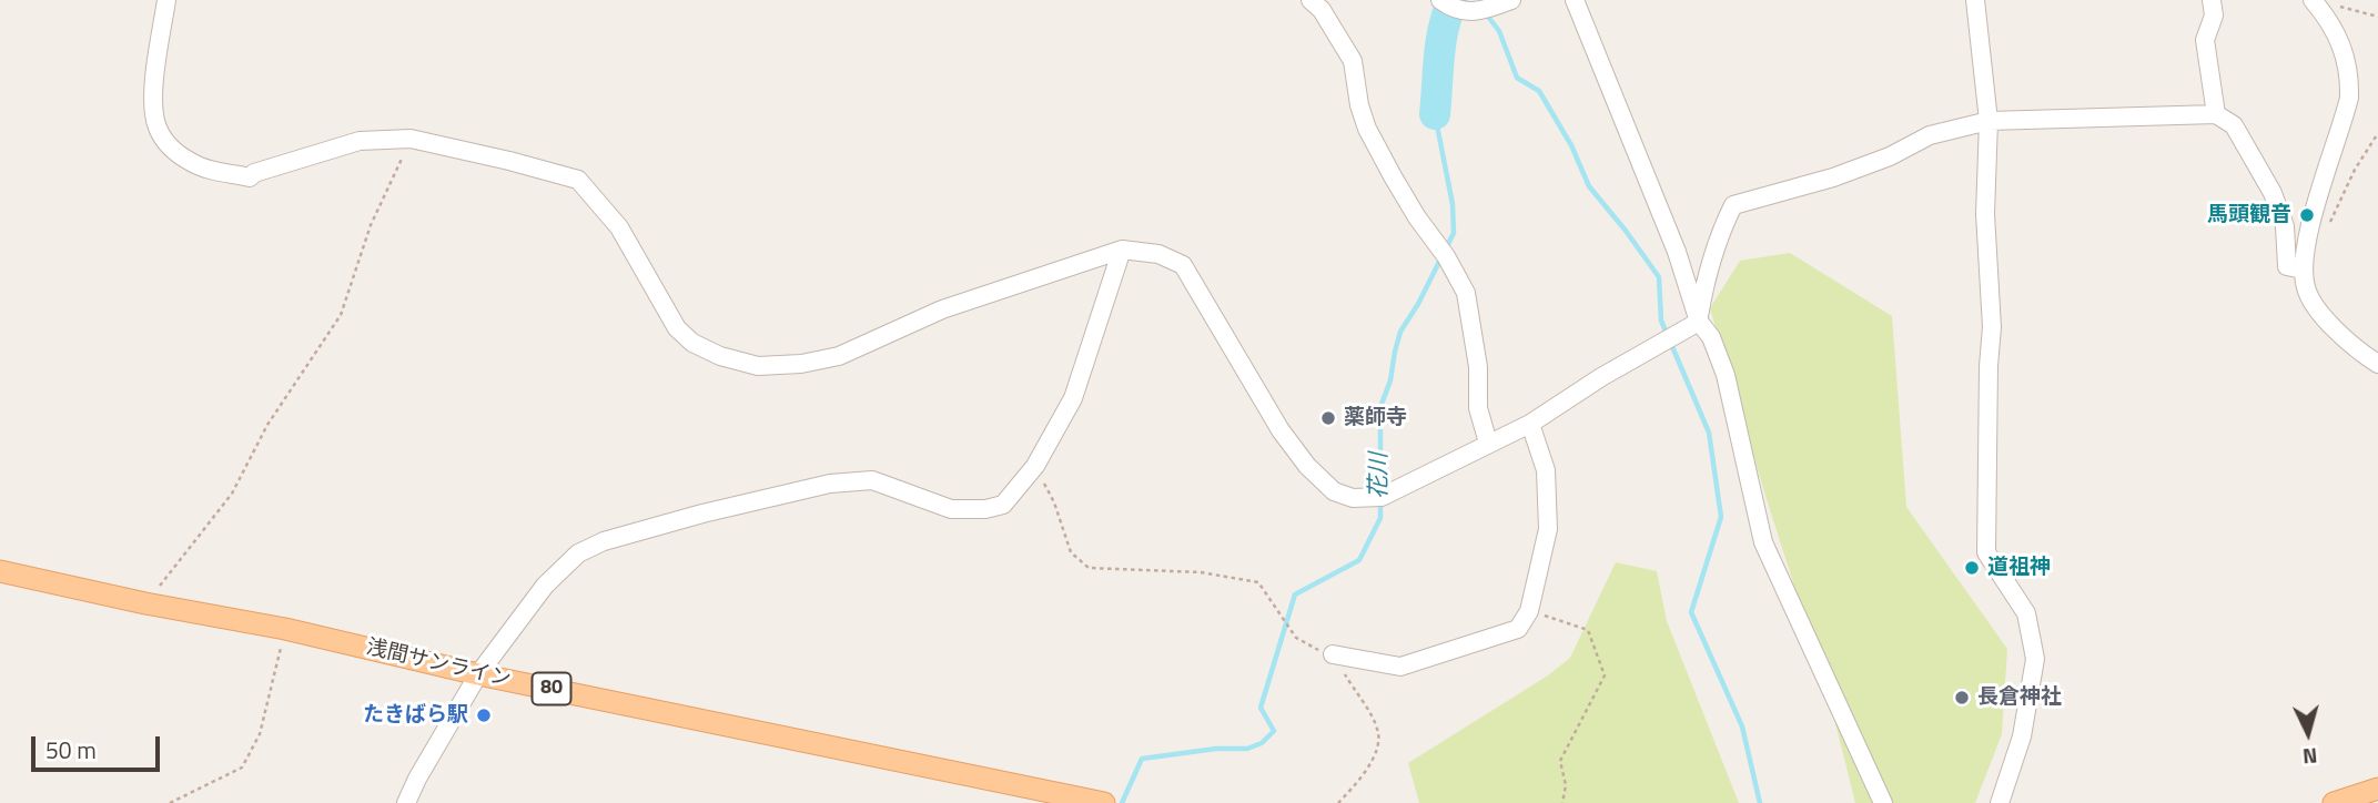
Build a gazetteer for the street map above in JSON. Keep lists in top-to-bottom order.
{
  "streets": {
    "main road": ["浅間サンライン", "80"]
  },
  "water": ["花川"],
  "places": [
    "馬頭観音",
    "薬師寺",
    "道祖神",
    "長倉神社",
    "たきばら駅"
  ],
  "scale_bar": "50 m",
  "north": "bottom"
}
